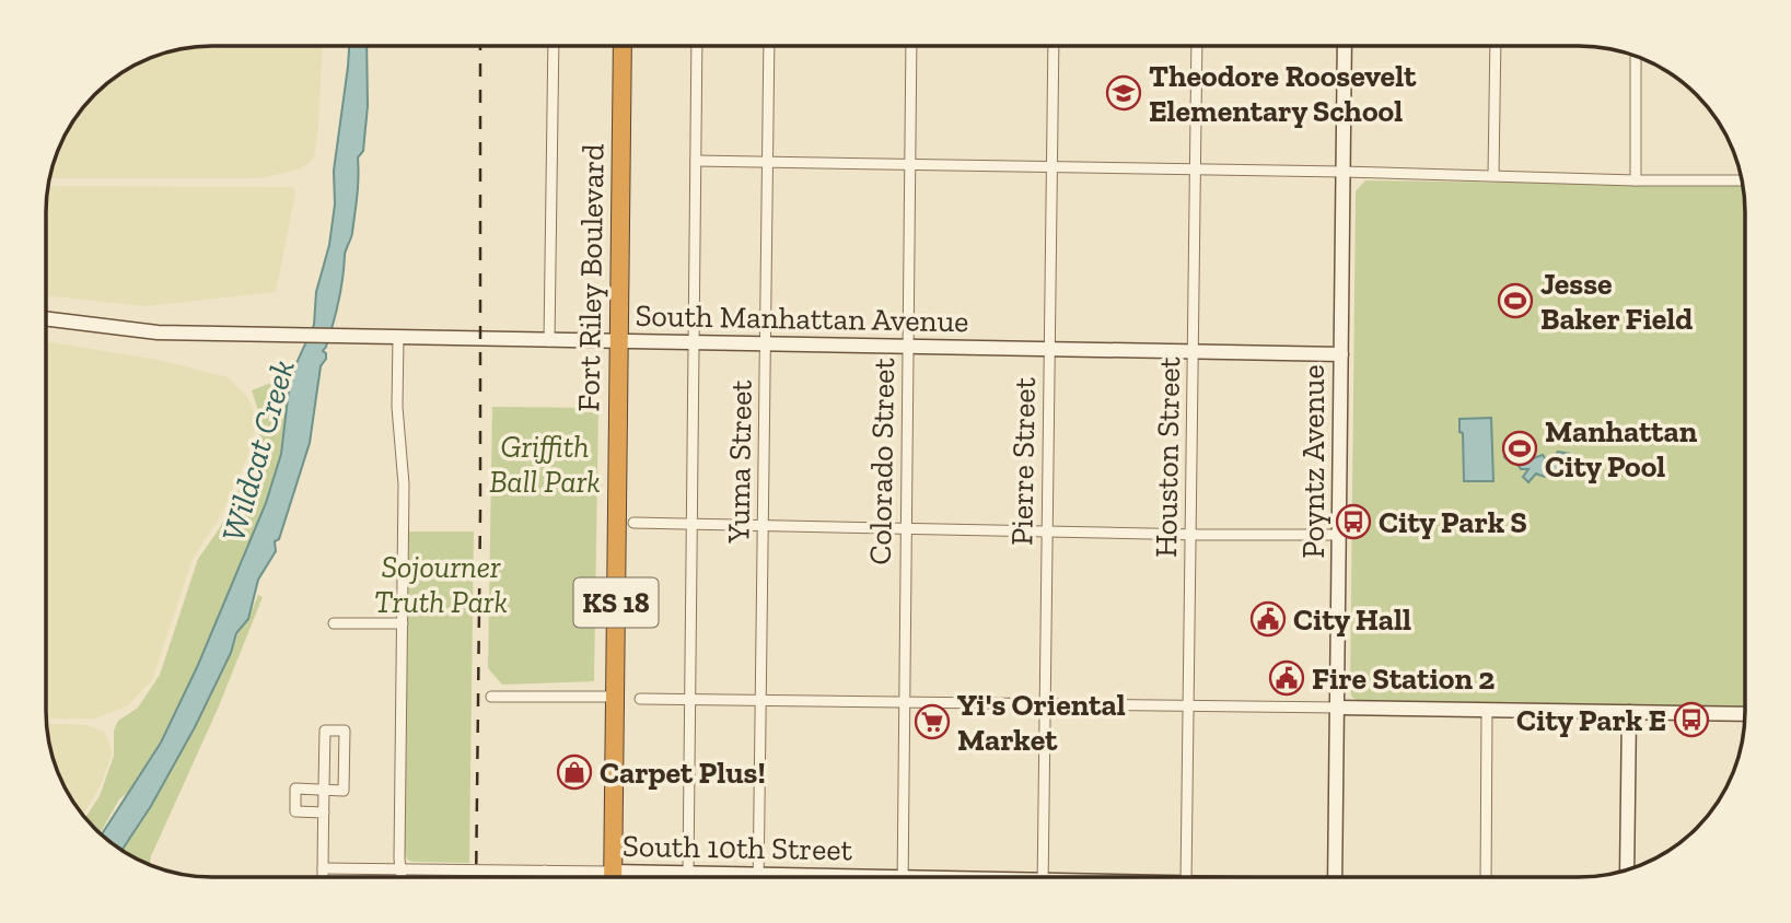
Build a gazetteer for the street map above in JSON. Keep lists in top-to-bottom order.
{
  "streets": {
    "highway": ["Fort Riley Boulevard", "KS 18"],
    "street": [
      "South Manhattan Avenue",
      "Houston Street",
      "Yuma Street",
      "Colorado Street",
      "Pierre Street",
      "Poyntz Avenue",
      "South 10th Street"
    ]
  },
  "crossings": [
    ["Fort Riley Boulevard", "South Manhattan Avenue"],
    ["Fort Riley Boulevard", "South 10th Street"],
    ["South Manhattan Avenue", "Houston Street"],
    ["South Manhattan Avenue", "Yuma Street"],
    ["South Manhattan Avenue", "Colorado Street"],
    ["South Manhattan Avenue", "Pierre Street"],
    ["South Manhattan Avenue", "Poyntz Avenue"],
    ["Yuma Street", "South 10th Street"]
  ],
  "water": ["Wildcat Creek"],
  "parks": ["Griffith Ball Park", "Sojourner Truth Park"],
  "places": {
    "school or university": ["Theodore Roosevelt Elementary School"],
    "sports": ["Jesse Baker Field", "Manhattan City Pool"],
    "bus stop": ["City Park S", "City Park E"],
    "public building": ["City Hall", "Fire Station 2"],
    "supermarket": ["Yi's Oriental Market"],
    "shop": ["Carpet Plus!"]
  }
}
